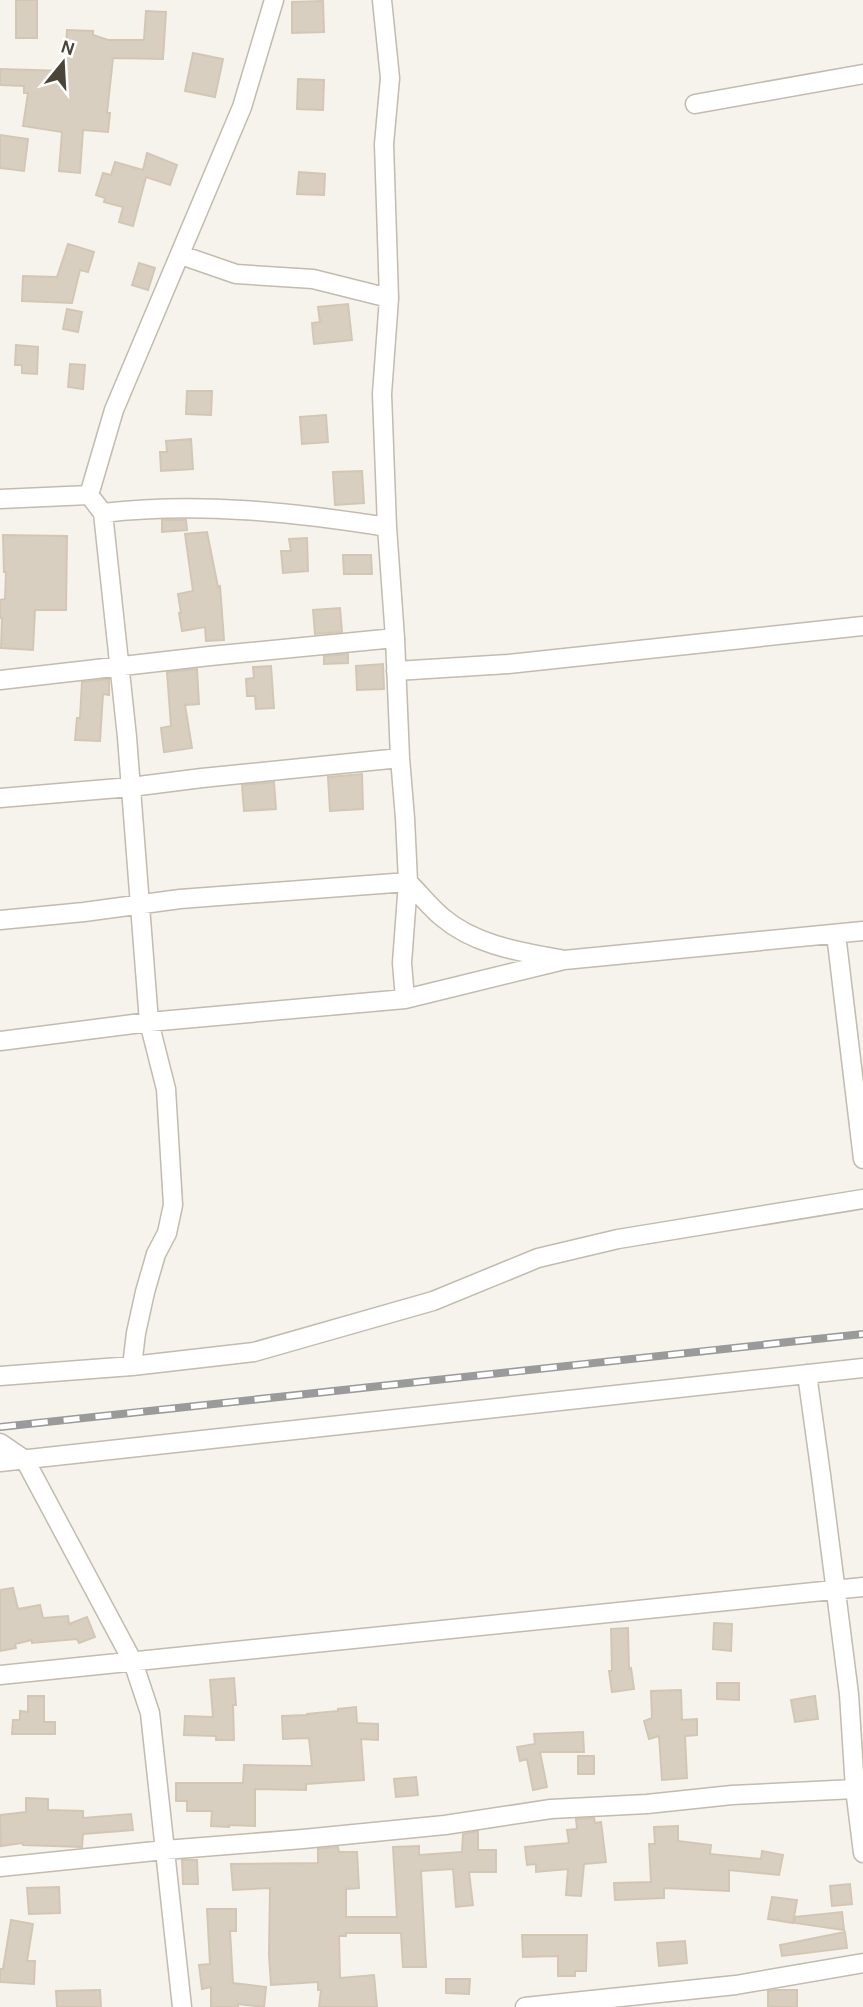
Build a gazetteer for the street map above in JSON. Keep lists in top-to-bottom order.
{
  "north": "top"
}
